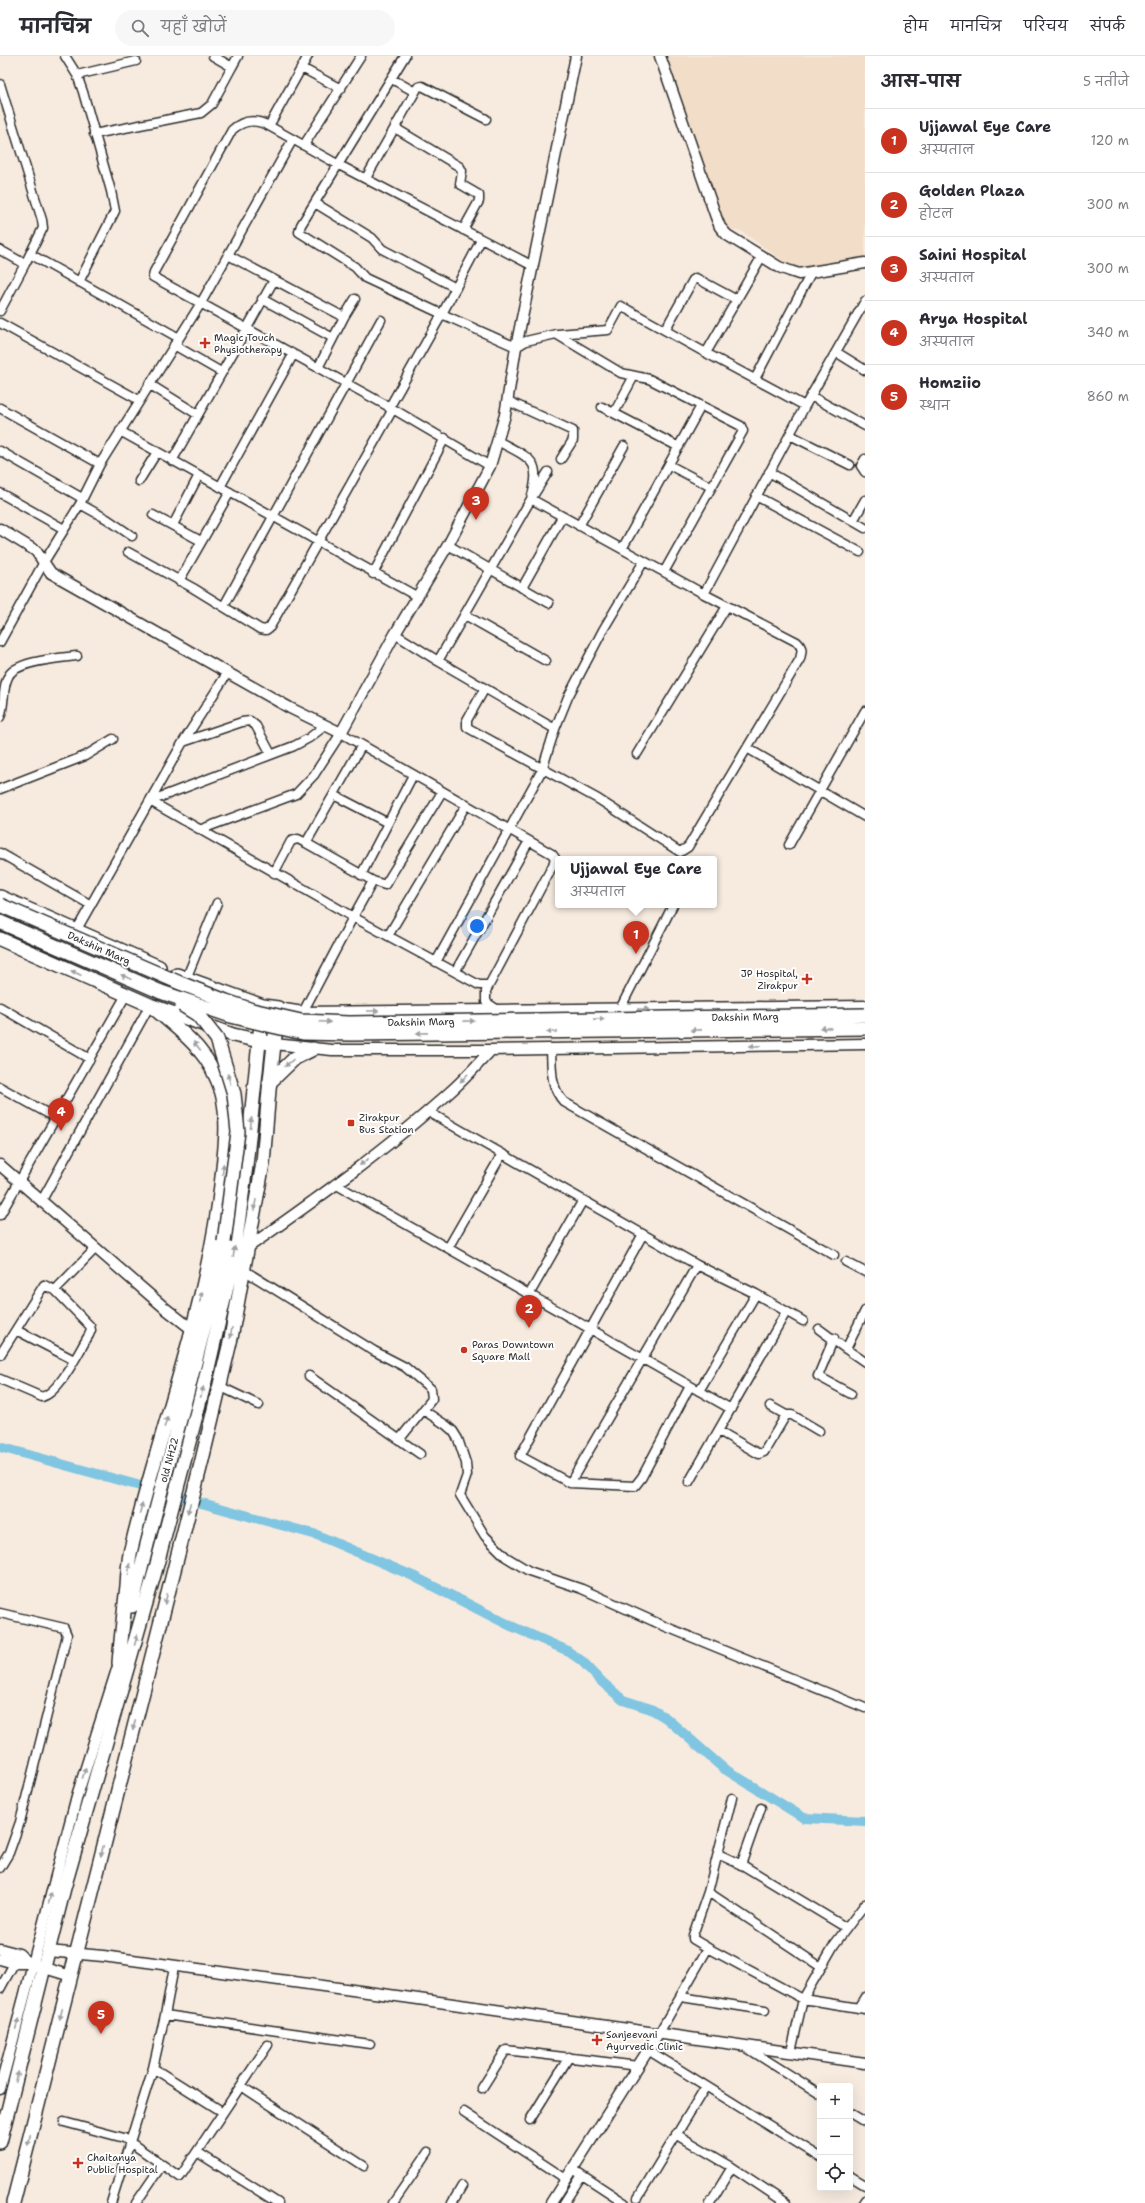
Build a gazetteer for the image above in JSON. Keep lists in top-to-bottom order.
{
  "streets": {
    "highway": ["Dakshin Marg", "old NH22"]
  },
  "crossings": [
    ["Dakshin Marg", "old NH22"]
  ],
  "places": {
    "health": [
      "Magic Touch Physiotherapy",
      "JP Hospital, Zirakpur",
      "Sanjeevani Ayurvedic Clinic",
      "Chaitanya Public Hospital"
    ],
    "transit": ["Zirakpur Bus Station"],
    "other": ["Paras Downtown Square Mall"]
  },
  "page": {
    "header": "मानचित्र",
    "search": "यहाँ खोजें",
    "nav": [
      "होम",
      "मानचित्र",
      "परिचय",
      "संपर्क"
    ],
    "heading": ["आस-पास", "5 नतीजे"],
    "list": [
      {
        "mark": "1",
        "name": "Ujjawal Eye Care",
        "note": "अस्पताल",
        "value": "120 m"
      },
      {
        "mark": "2",
        "name": "Golden Plaza",
        "note": "होटल",
        "value": "300 m"
      },
      {
        "mark": "3",
        "name": "Saini Hospital",
        "note": "अस्पताल",
        "value": "300 m"
      },
      {
        "mark": "4",
        "name": "Arya Hospital",
        "note": "अस्पताल",
        "value": "340 m"
      },
      {
        "mark": "5",
        "name": "Homziio",
        "note": "स्थान",
        "value": "860 m"
      }
    ],
    "pins": [
      "3",
      "1",
      "4",
      "2",
      "5"
    ],
    "popup": ["Ujjawal Eye Care", "अस्पताल"],
    "map_buttons": ["+", "−"]
  }
}
